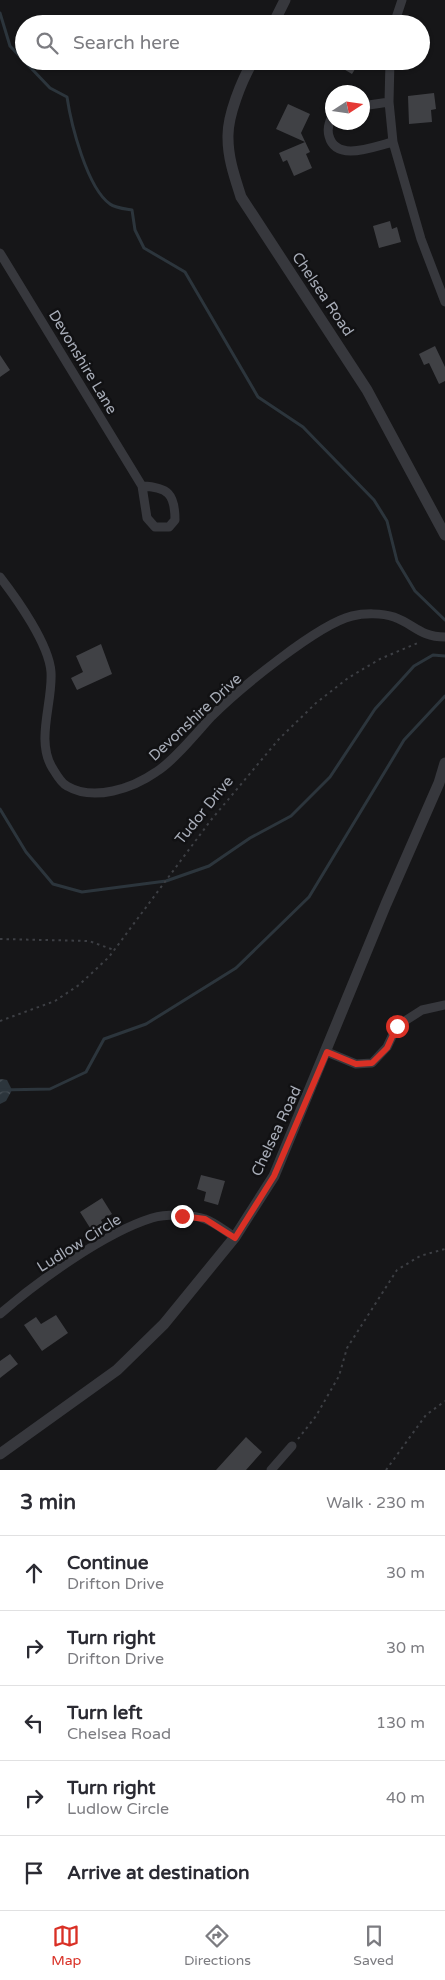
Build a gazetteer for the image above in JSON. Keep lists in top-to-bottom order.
{
  "streets": {
    "street": [
      "Chelsea Road",
      "Devonshire Lane",
      "Devonshire Drive",
      "Ludlow Circle"
    ],
    "path": ["Tudor Drive"]
  },
  "crossings": [
    ["Chelsea Road", "Ludlow Circle"],
    ["Devonshire Drive", "Tudor Drive"]
  ],
  "north": "right",
  "page": {
    "search": "Search here",
    "heading": ["3 min", "Walk · 230 m"],
    "list": [
      ["Continue", "Drifton Drive", "30 m"],
      ["Turn right", "Drifton Drive", "30 m"],
      ["Turn left", "Chelsea Road", "130 m"],
      ["Turn right", "Ludlow Circle", "40 m"],
      "Arrive at destination"
    ],
    "nav": ["Map", "Directions", "Saved"]
  }
}
